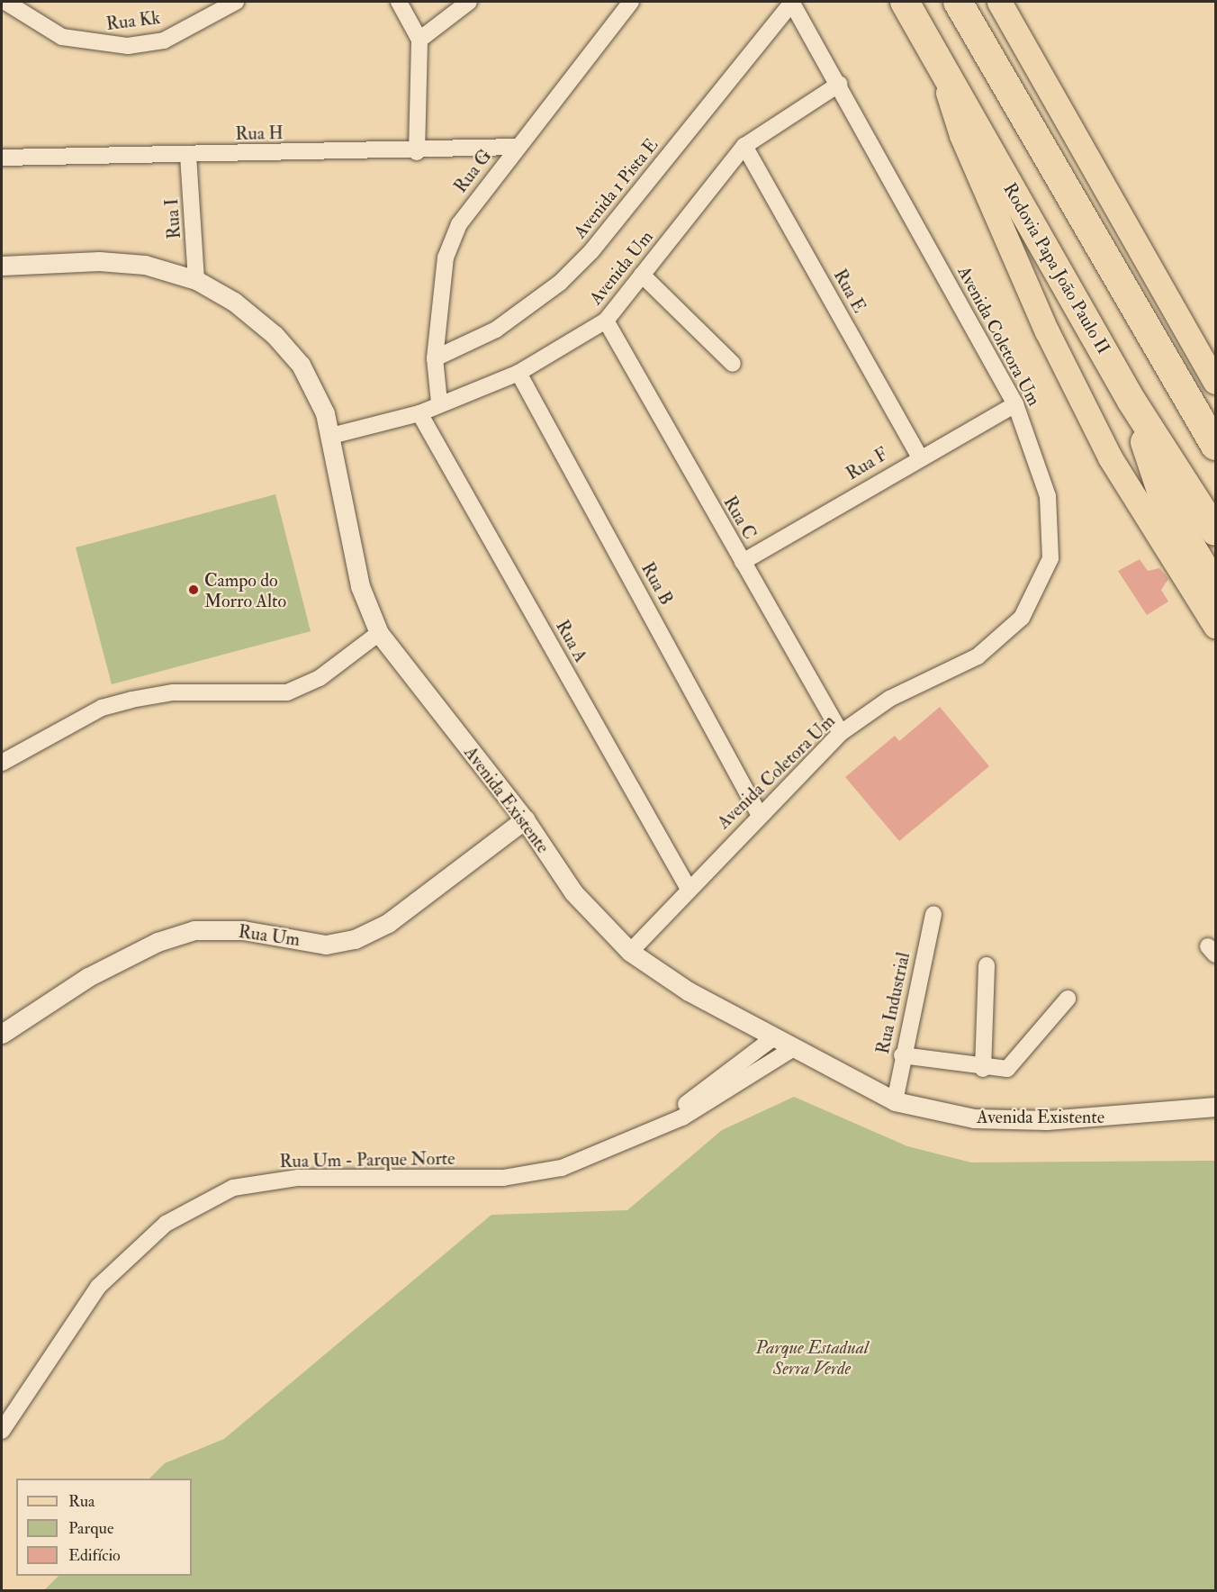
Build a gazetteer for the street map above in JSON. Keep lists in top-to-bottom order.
{
  "streets": {
    "highway": ["Rodovia Papa João Paulo II"],
    "street": [
      "Rua Kk",
      "Rua H",
      "Rua G",
      "Avenida 1 Pista E",
      "Rua I",
      "Avenida Um",
      "Rua E",
      "Avenida Coletora Um",
      "Rua F",
      "Rua C",
      "Rua B",
      "Rua A",
      "Avenida Existente",
      "Rua Um",
      "Rua Industrial",
      "Rua Um - Parque Norte"
    ]
  },
  "crossings": [
    ["Rua H", "Rua G"],
    ["Rua H", "Rua I"],
    ["Rua G", "Avenida 1 Pista E"],
    ["Rua G", "Avenida Um"],
    ["Avenida 1 Pista E", "Avenida Coletora Um"],
    ["Rua I", "Avenida Existente"],
    ["Avenida Um", "Rua E"],
    ["Avenida Um", "Avenida Coletora Um"],
    ["Avenida Um", "Rua C"],
    ["Avenida Um", "Rua B"],
    ["Avenida Um", "Rua A"],
    ["Avenida Um", "Avenida Existente"],
    ["Rua E", "Rua F"],
    ["Avenida Coletora Um", "Rua F"],
    ["Avenida Coletora Um", "Rua C"],
    ["Avenida Coletora Um", "Rua B"],
    ["Avenida Coletora Um", "Rua A"],
    ["Avenida Coletora Um", "Avenida Existente"],
    ["Rua F", "Rua C"],
    ["Avenida Existente", "Rua Um"],
    ["Avenida Existente", "Rua Industrial"],
    ["Avenida Existente", "Rua Um - Parque Norte"]
  ],
  "parks": ["Parque Estadual Serra Verde"],
  "places": ["Campo do Morro Alto"],
  "legend": ["Rua", "Parque", "Edifício"]
}
